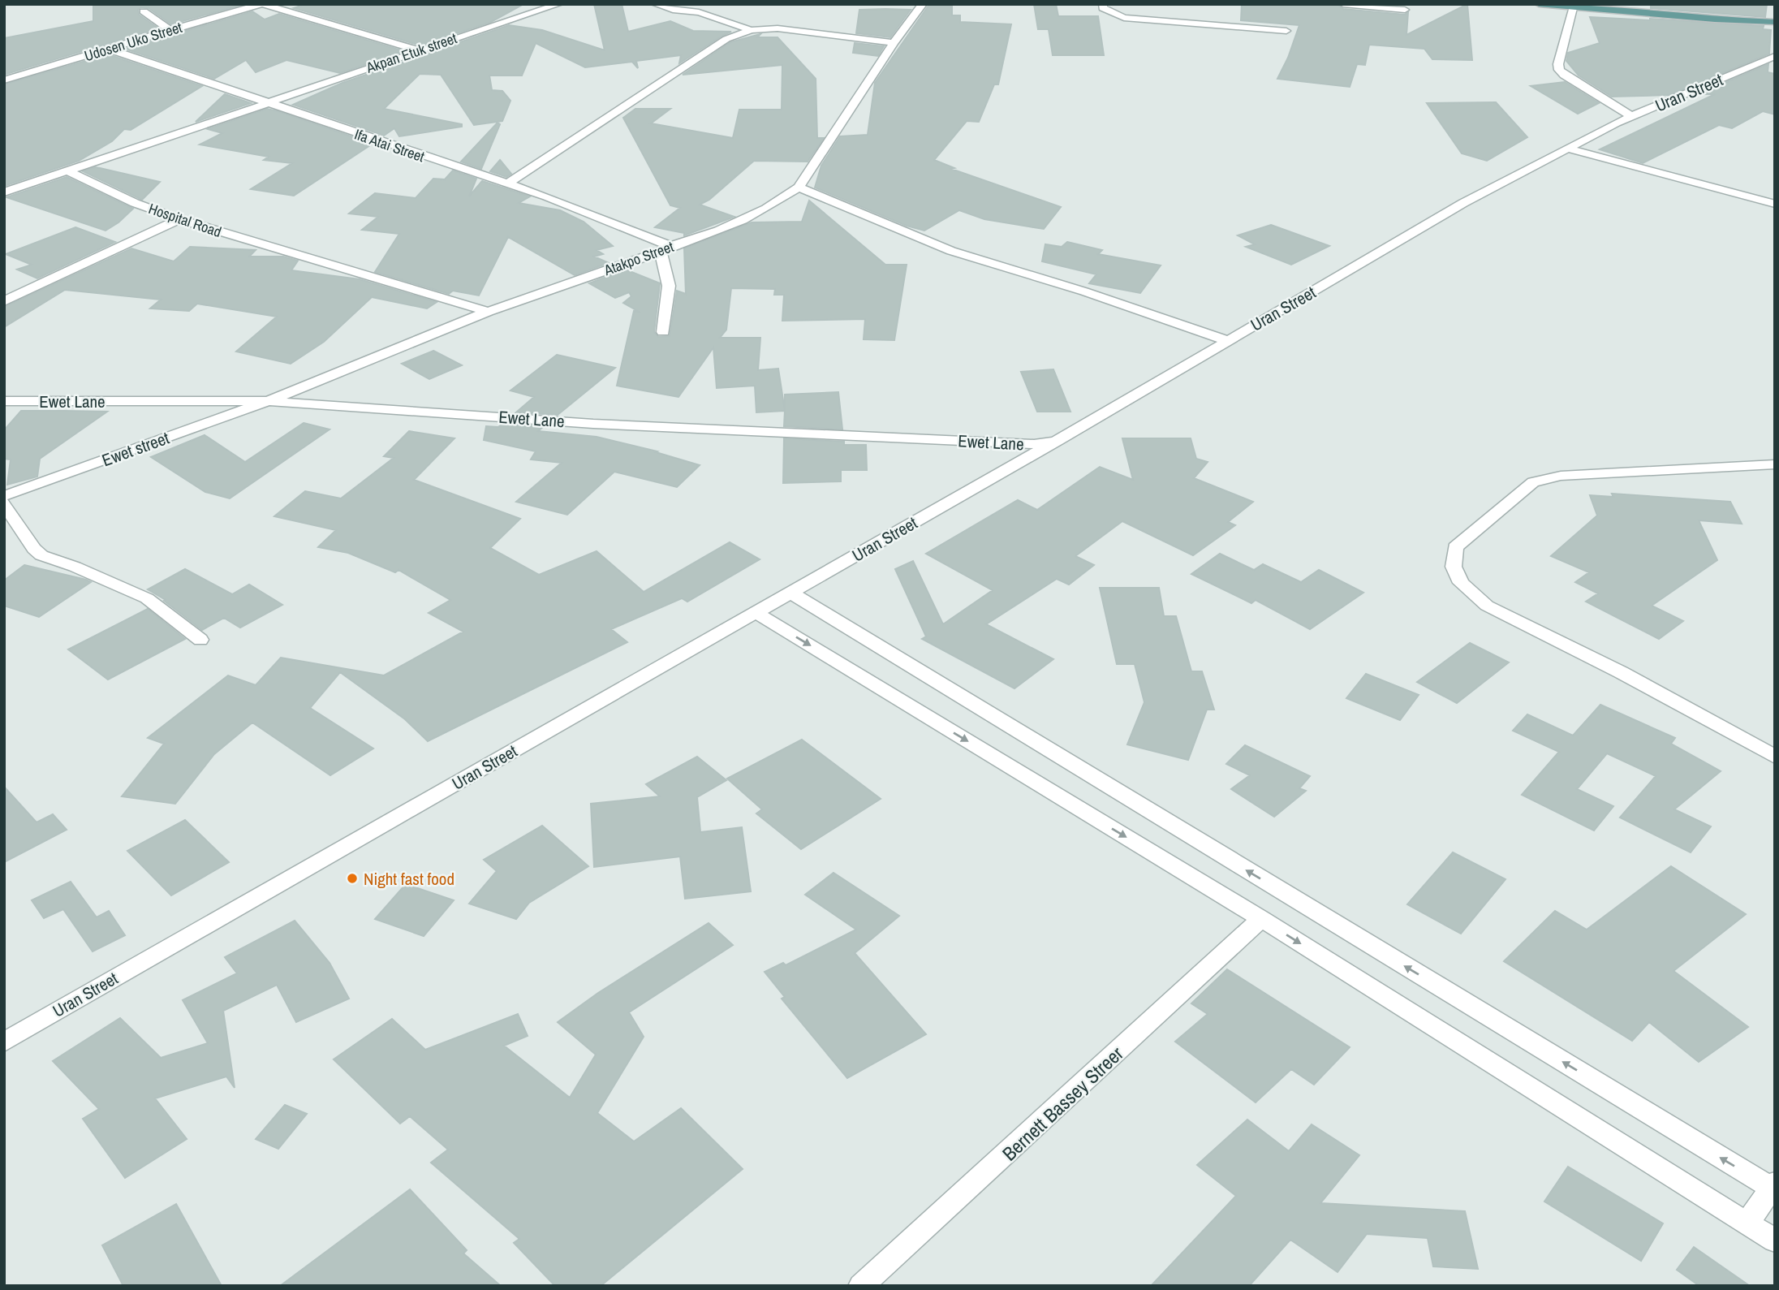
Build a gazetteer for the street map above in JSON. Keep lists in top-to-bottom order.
{
  "streets": {
    "street": [
      "Udosen Uko Street",
      "Akpan Etuk street",
      "Uran Street",
      "Ifa Atai Street",
      "Hospital Road",
      "Atakpo Street",
      "Ewet Lane",
      "Ewet street",
      "Bernett Bassey Streer"
    ]
  },
  "crossings": [
    ["Udosen Uko Street", "Ifa Atai Street"],
    ["Akpan Etuk street", "Ifa Atai Street"],
    ["Akpan Etuk street", "Hospital Road"],
    ["Uran Street", "Ewet Lane"],
    ["Ifa Atai Street", "Atakpo Street"],
    ["Hospital Road", "Atakpo Street"],
    ["Atakpo Street", "Ewet Lane"],
    ["Atakpo Street", "Ewet street"],
    ["Ewet Lane", "Ewet street"]
  ],
  "places": ["Night fast food"]
}
